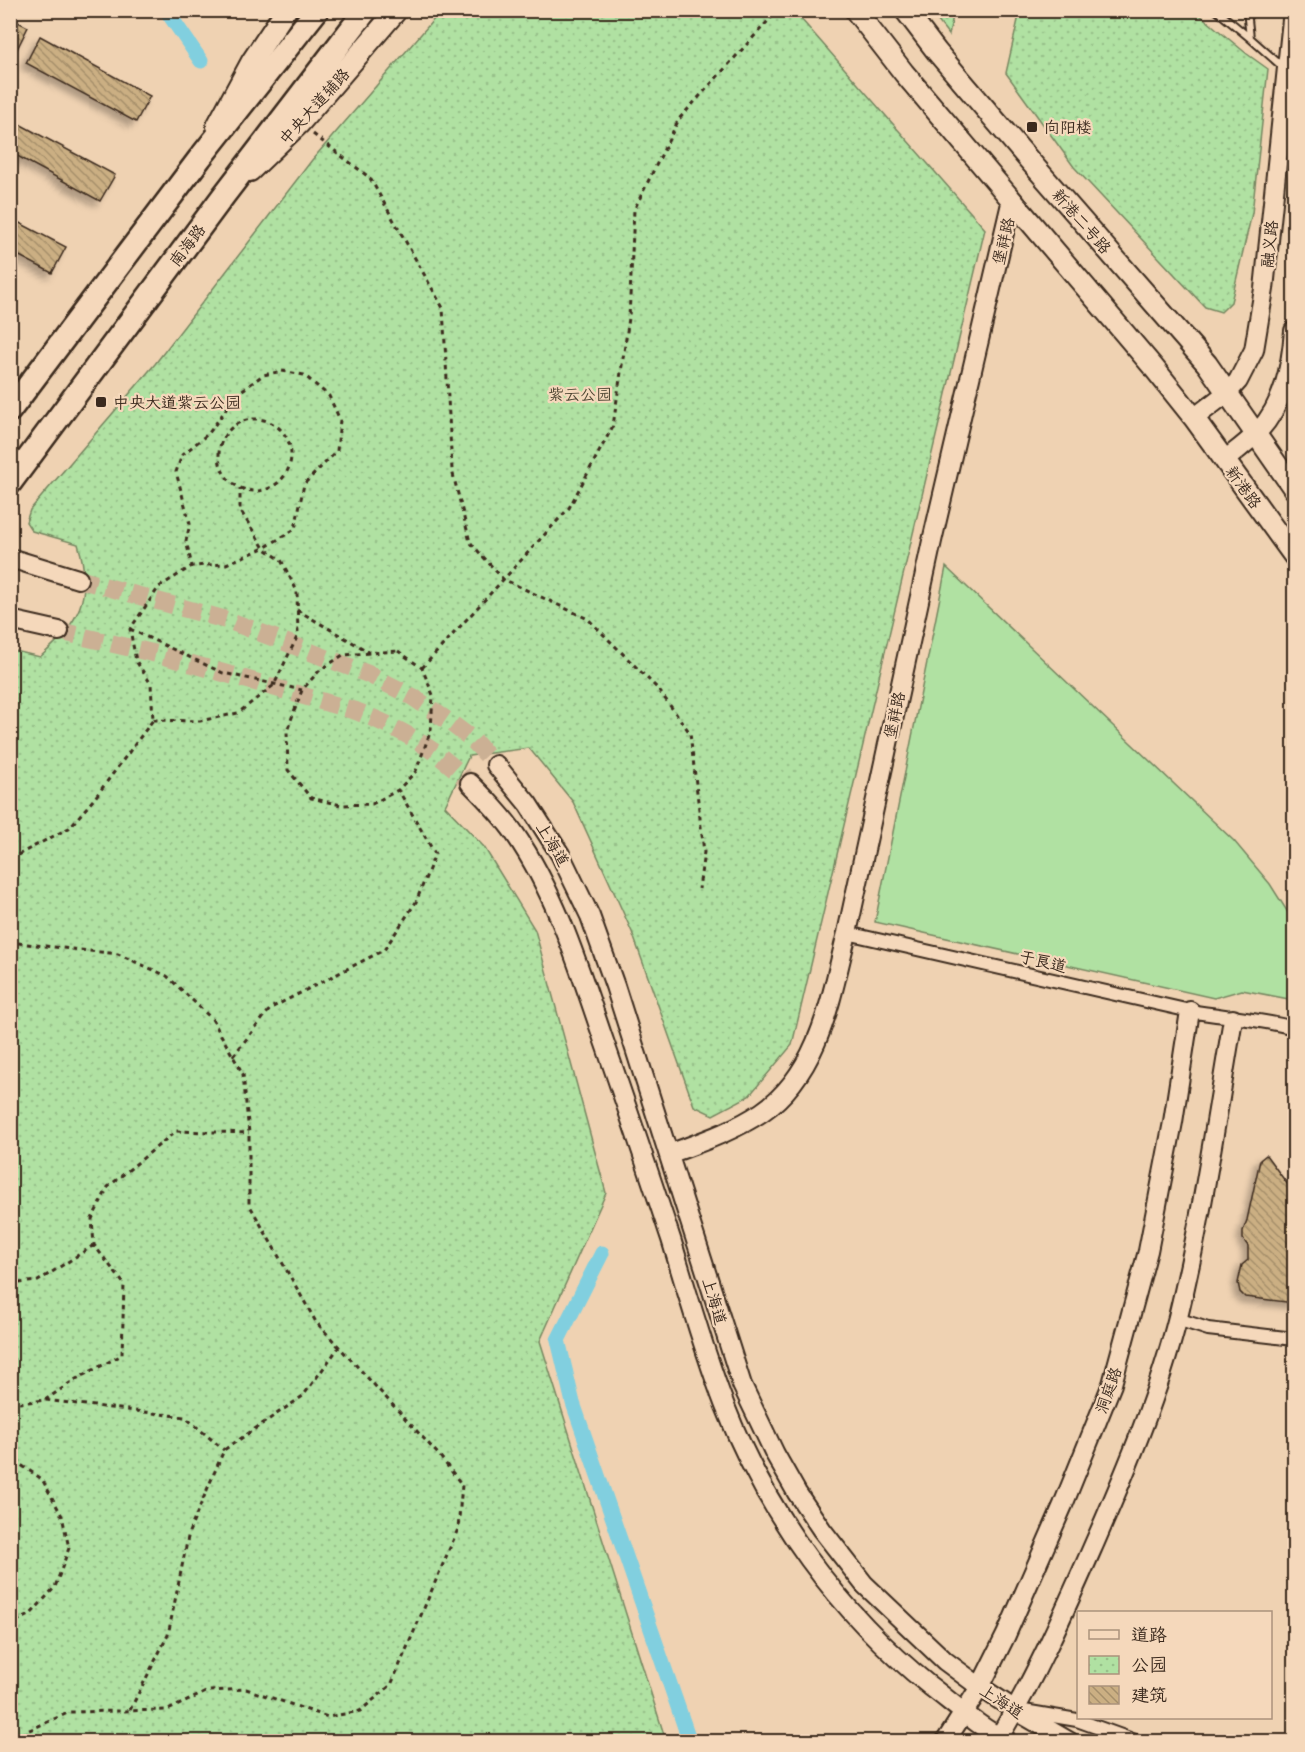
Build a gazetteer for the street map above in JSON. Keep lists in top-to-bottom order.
{
  "streets": {
    "highway": ["南海路"],
    "main road": ["中央大道辅路", "新港二号路", "新港路"],
    "street": [
      "堡祥路",
      "融义路",
      "上海道",
      "于良道",
      "洞庭路"
    ]
  },
  "crossings": [
    ["中央大道辅路", "南海路"],
    ["新港二号路", "融义路"],
    ["堡祥路", "上海道"],
    ["堡祥路", "于良道"],
    ["融义路", "新港路"],
    ["上海道", "洞庭路"],
    ["于良道", "洞庭路"]
  ],
  "parks": ["紫云公园"],
  "places": {
    "transit": ["向阳楼", "中央大道紫云公园"]
  },
  "legend": ["道路", "公园", "建筑"]
}
